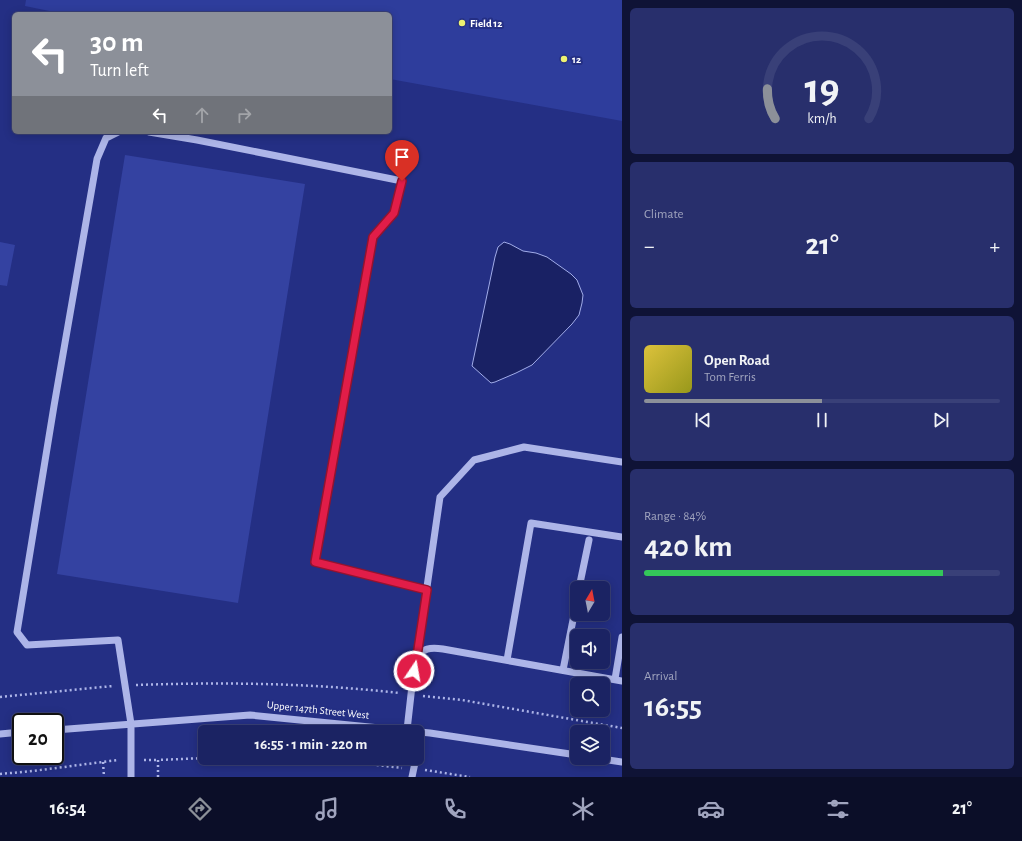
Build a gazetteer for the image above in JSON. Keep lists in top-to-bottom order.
{
  "streets": {
    "street": ["Upper 147th Street West"]
  },
  "places": ["Field 12", "12"],
  "north": "top",
  "page": {
    "turn": ["30 m", "Turn left"],
    "tile": [
      "Climate",
      ["Range · 84%", "420 km"],
      ["Arrival", "16:55"]
    ],
    "heat": ["−", "21°", "+"],
    "song": ["Open Road", "Tom Ferris"],
    "limit": "20",
    "trip": "16:55 · 1 min · 220 m",
    "tabs": ["16:54", "21°"],
    "gauge": ["19", "km/h"]
  }
}
